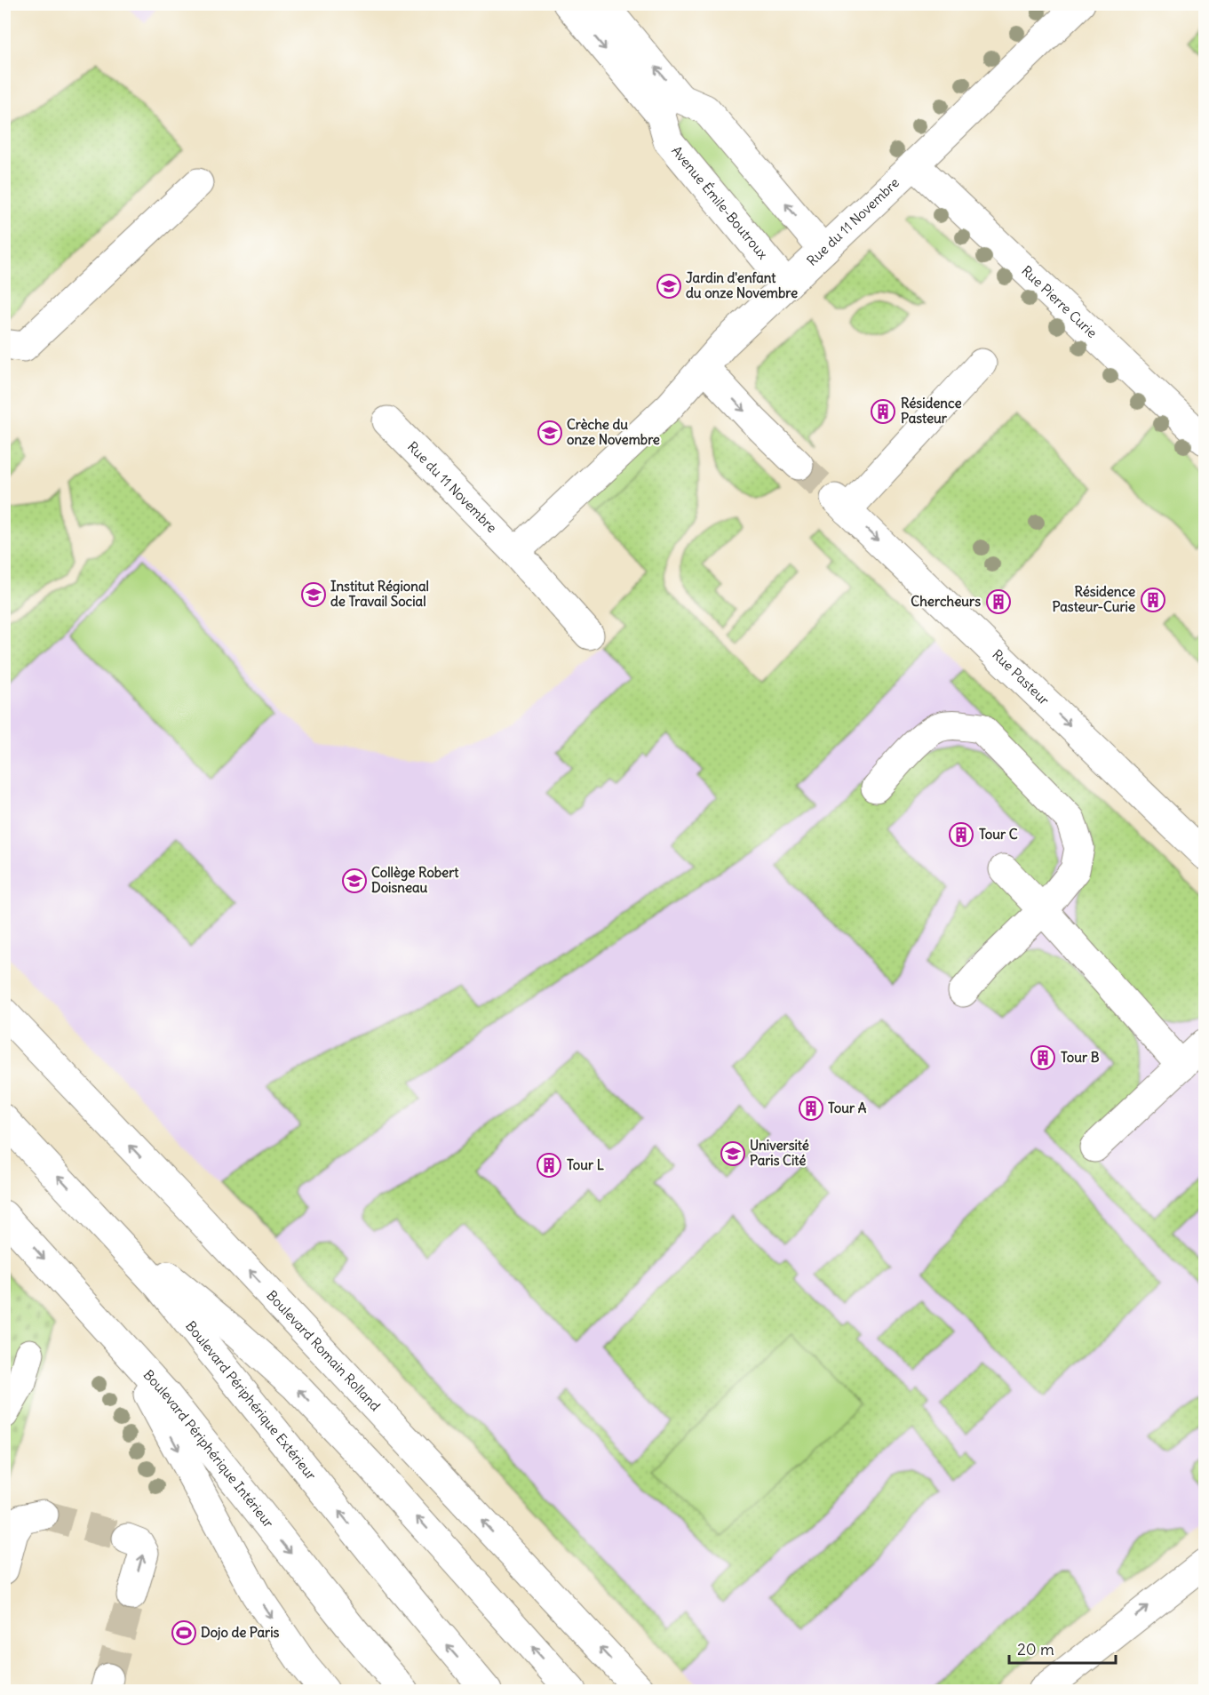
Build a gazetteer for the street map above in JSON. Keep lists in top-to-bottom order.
{
  "streets": {
    "main road": [
      "Avenue Émile-Boutroux",
      "Rue du 11 Novembre",
      "Rue Pierre Curie",
      "Rue Pasteur",
      "Boulevard Romain Rolland",
      "Boulevard Périphérique Extérieur",
      "Boulevard Périphérique Intérieur"
    ]
  },
  "crossings": [
    ["Avenue Émile-Boutroux", "Rue du 11 Novembre"],
    ["Rue du 11 Novembre", "Rue Pierre Curie"]
  ],
  "places": {
    "school or university": [
      "Jardin d'enfant du onze Novembre",
      "Crèche du onze Novembre",
      "Institut Régional de Travail Social",
      "Collège Robert Doisneau",
      "Université Paris Cité"
    ],
    "building": [
      "Résidence Pasteur",
      "Résidence Pasteur-Curie",
      "Chercheurs",
      "Tour C",
      "Tour B",
      "Tour A",
      "Tour L"
    ],
    "sports": ["Dojo de Paris"]
  },
  "scale_bar": "20 m"
}
